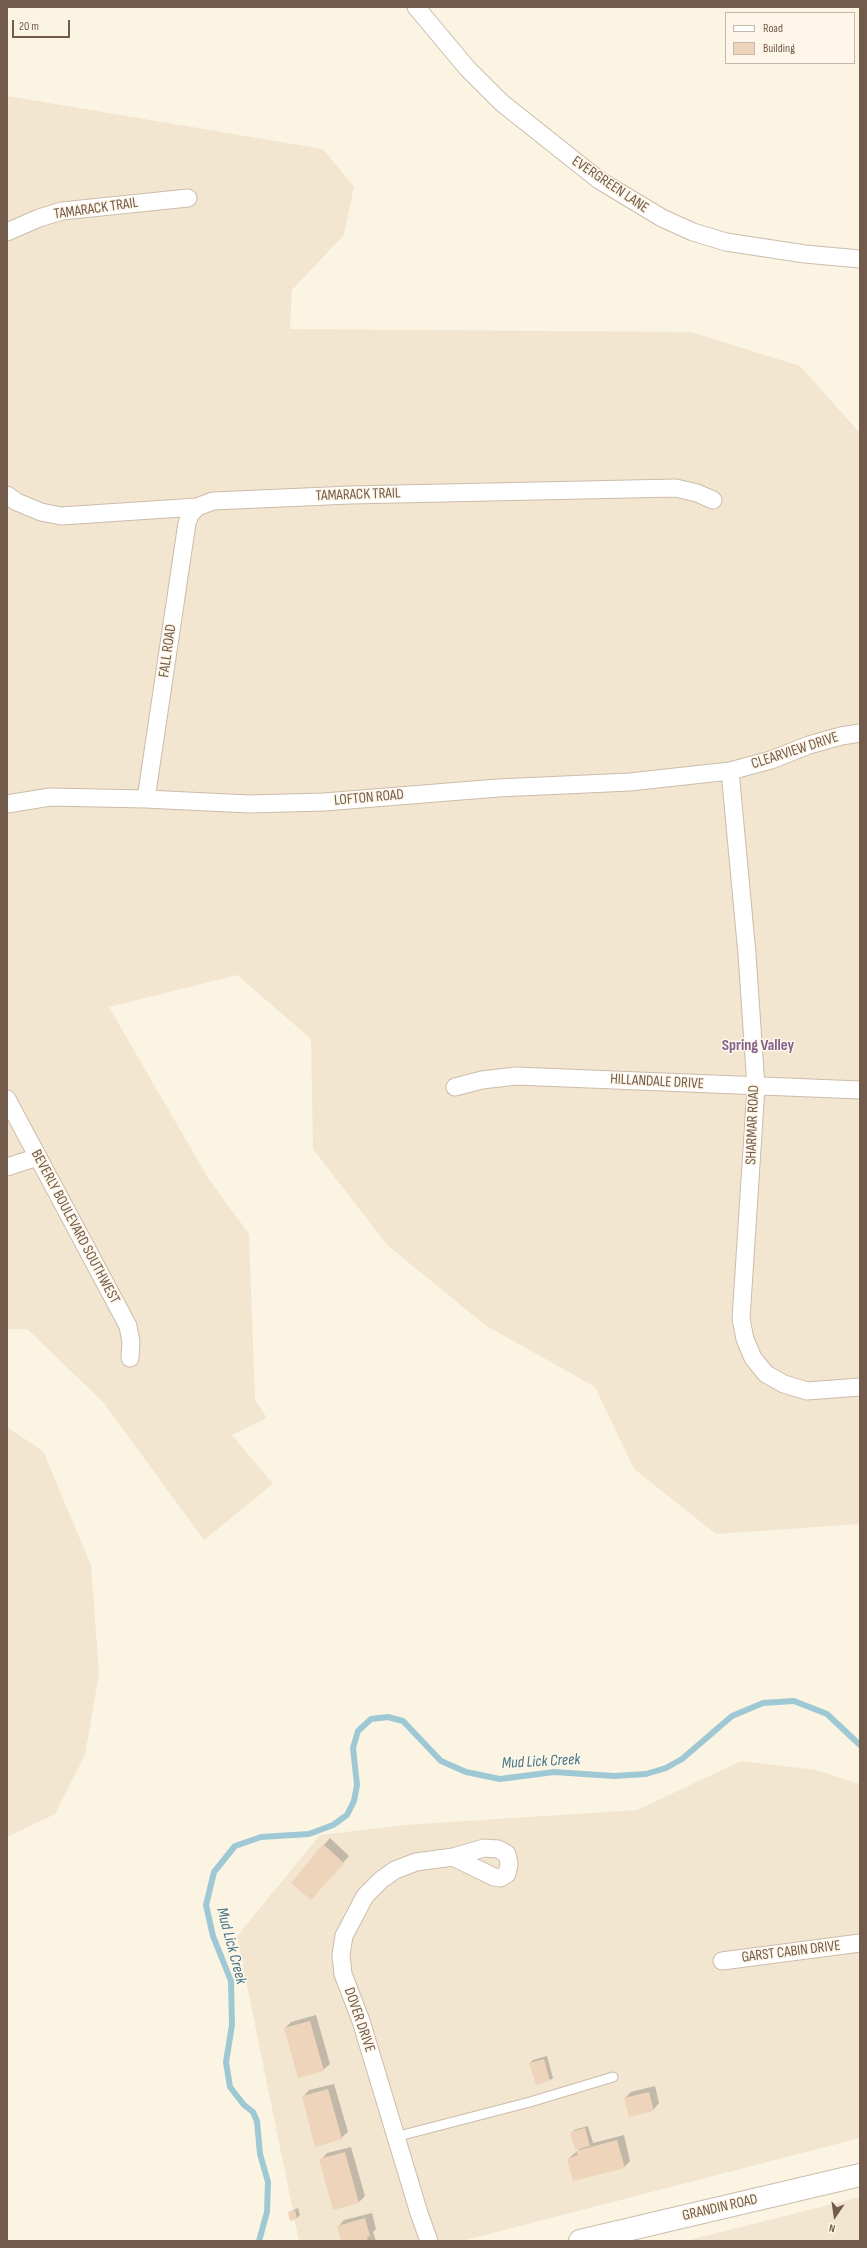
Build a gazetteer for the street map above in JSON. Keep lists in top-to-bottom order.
{
  "streets": {
    "street": [
      "EVERGREEN LANE",
      "TAMARACK TRAIL",
      "FALL ROAD",
      "CLEARVIEW DRIVE",
      "LOFTON ROAD",
      "HILLANDALE DRIVE",
      "SHARMAR ROAD",
      "BEVERLY BOULEVARD SOUTHWEST",
      "GARST CABIN DRIVE",
      "DOVER DRIVE",
      "GRANDIN ROAD"
    ]
  },
  "crossings": [
    ["TAMARACK TRAIL", "FALL ROAD"],
    ["FALL ROAD", "LOFTON ROAD"],
    ["CLEARVIEW DRIVE", "LOFTON ROAD"],
    ["CLEARVIEW DRIVE", "SHARMAR ROAD"],
    ["LOFTON ROAD", "SHARMAR ROAD"],
    ["HILLANDALE DRIVE", "SHARMAR ROAD"]
  ],
  "districts": ["Spring Valley"],
  "water": ["Mud Lick Creek"],
  "legend": ["Road", "Building"],
  "scale_bar": "20 m",
  "north": "bottom"
}
